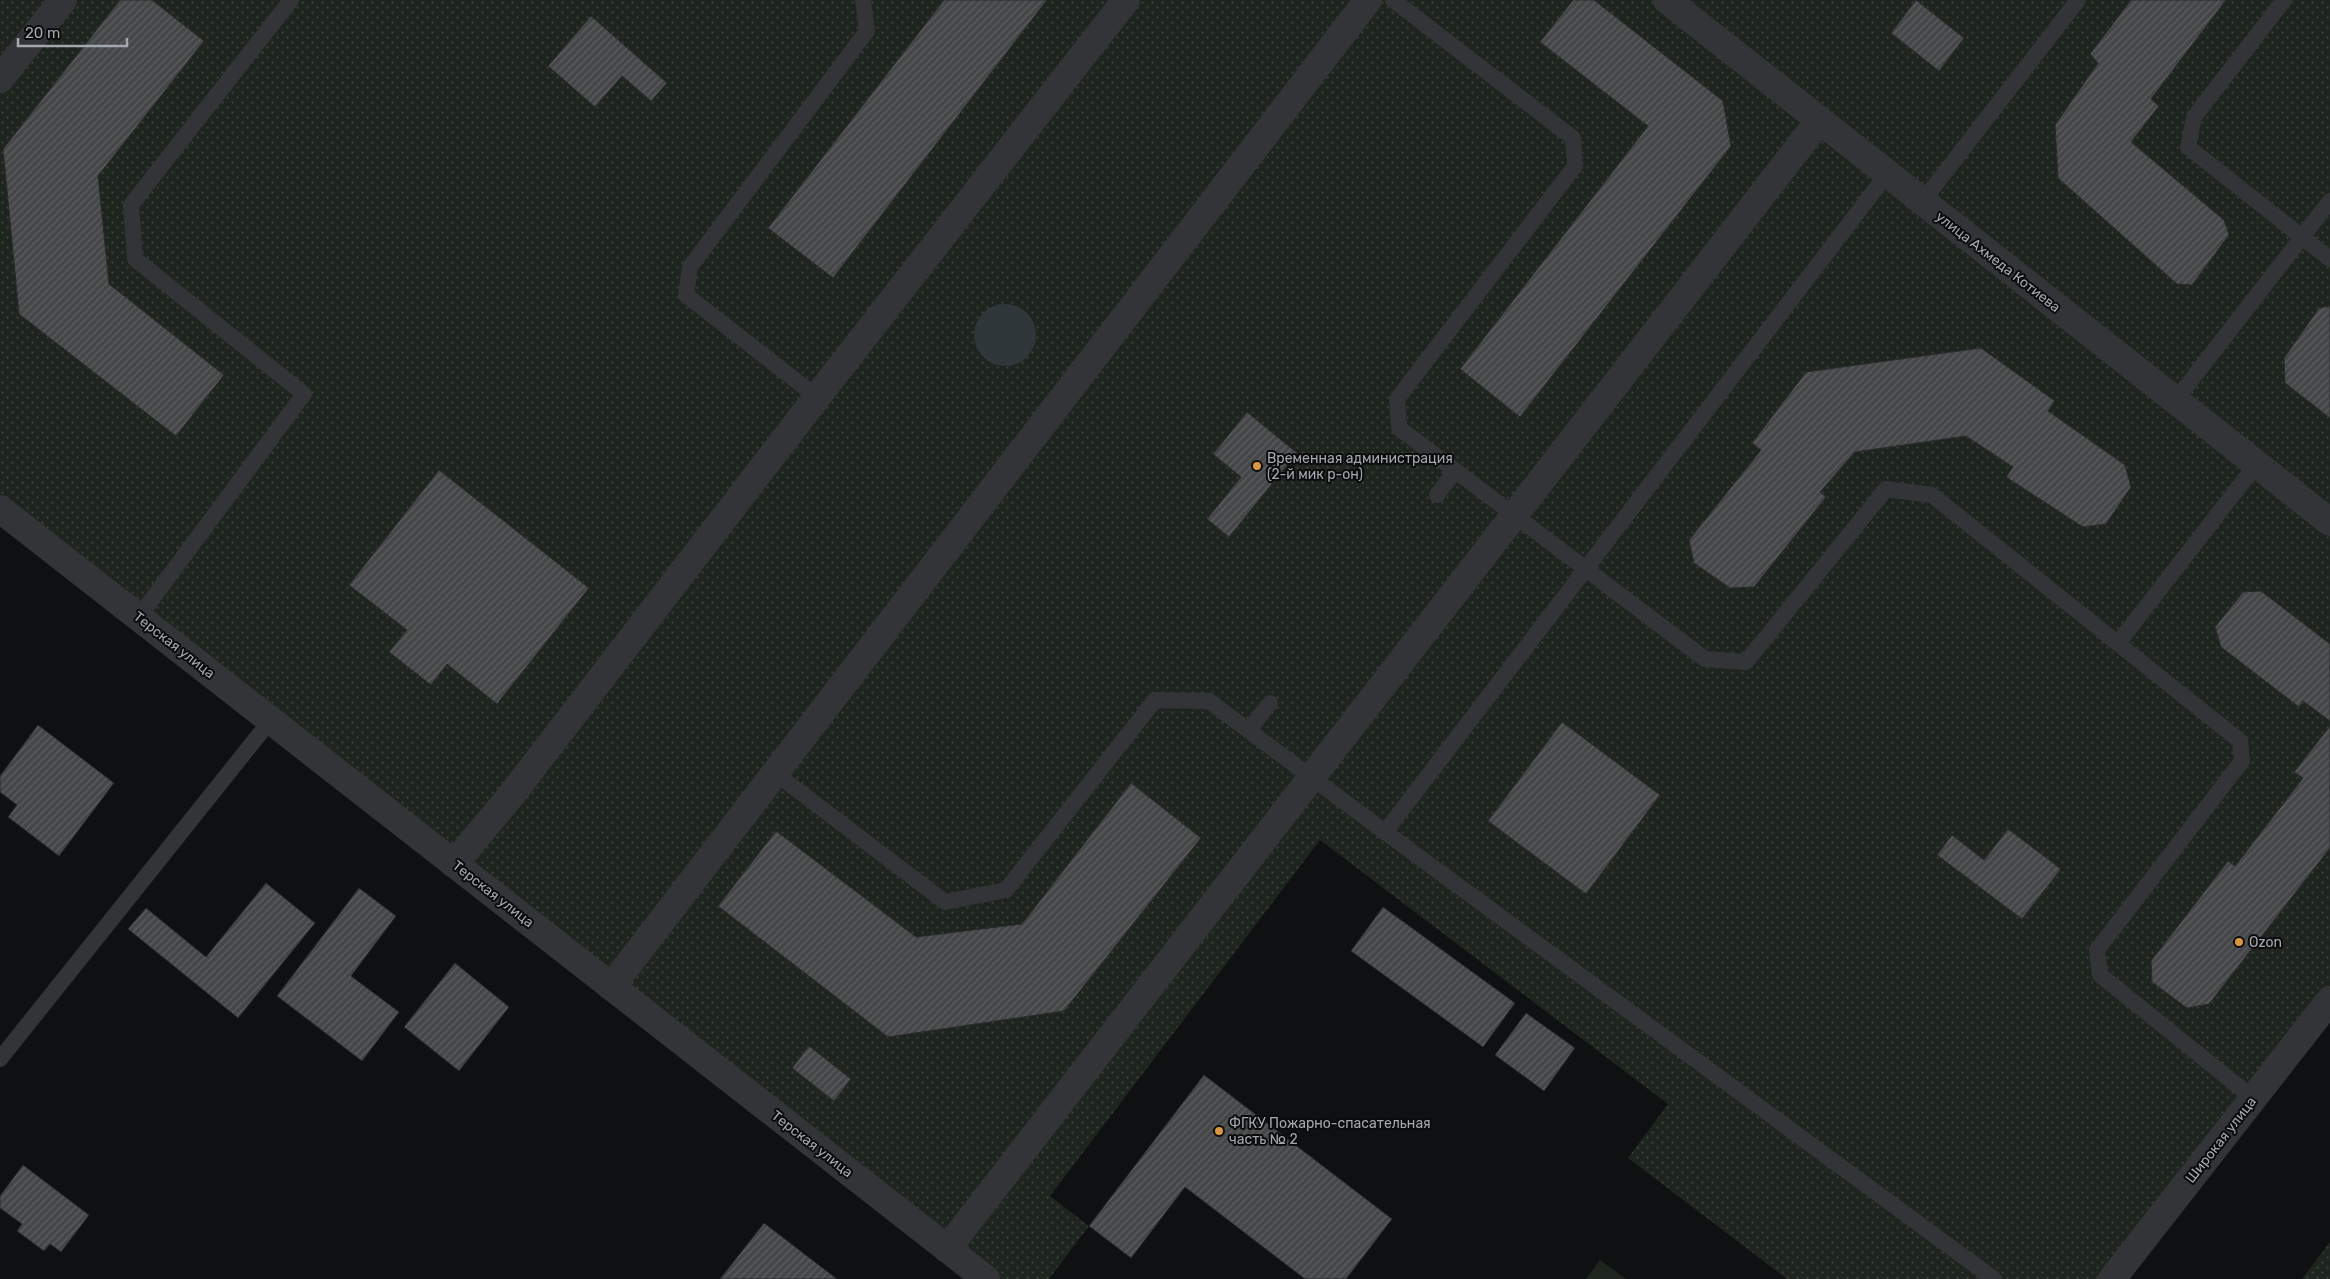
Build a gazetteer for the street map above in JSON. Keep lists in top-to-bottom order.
{
  "streets": {
    "street": ["улица Ахмеда Котиева", "Терская улица", "Широкая улица"]
  },
  "places": ["Временная администрация (2-й мик р-он)", "Ozon", "ФГКУ Пожарно-спасательная часть № 2"],
  "scale_bar": "20 m"
}
